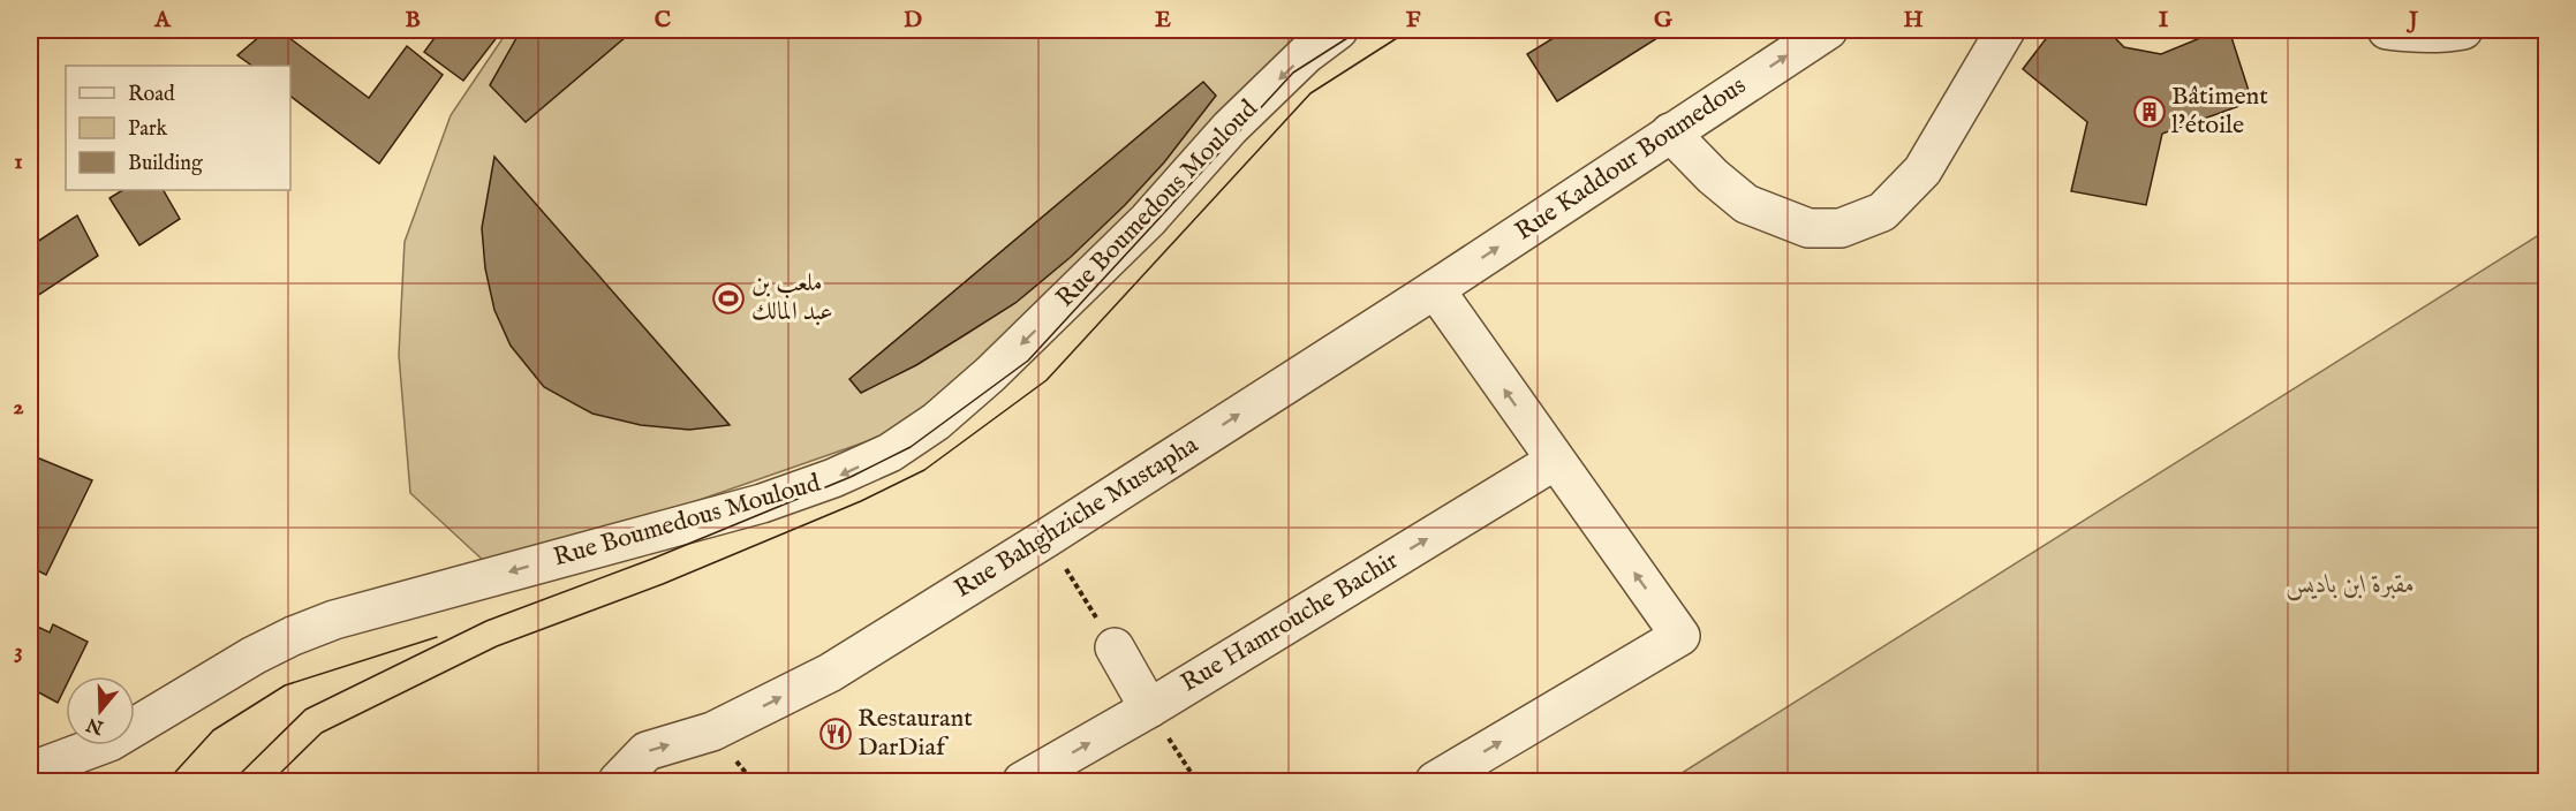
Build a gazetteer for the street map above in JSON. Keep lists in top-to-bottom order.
{
  "streets": {
    "street": [
      "Rue Kaddour Boumedous",
      "Rue Boumedous Mouloud",
      "Rue Bahghziche Mustapha",
      "Rue Hamrouche Bachir"
    ]
  },
  "crossings": [
    ["Rue Kaddour Boumedous", "Rue Bahghziche Mustapha"]
  ],
  "one_way": [
    "Rue Kaddour Boumedous",
    "Rue Boumedous Mouloud",
    "Rue Bahghziche Mustapha",
    "Rue Hamrouche Bachir"
  ],
  "parks": ["مقبرة ابن باديس"],
  "places": {
    "building": ["Bâtiment l'étoile"],
    "sports": ["ملعب بن عبد المالك"],
    "restaurant": ["Restaurant DarDiaf"]
  },
  "legend": ["Road", "Park", "Building"],
  "north": "bottom",
  "grid": {
    "columns": [
      "A",
      "B",
      "C",
      "D",
      "E",
      "F",
      "G",
      "H",
      "I",
      "J"
    ],
    "rows": ["1", "2", "3"]
  }
}
